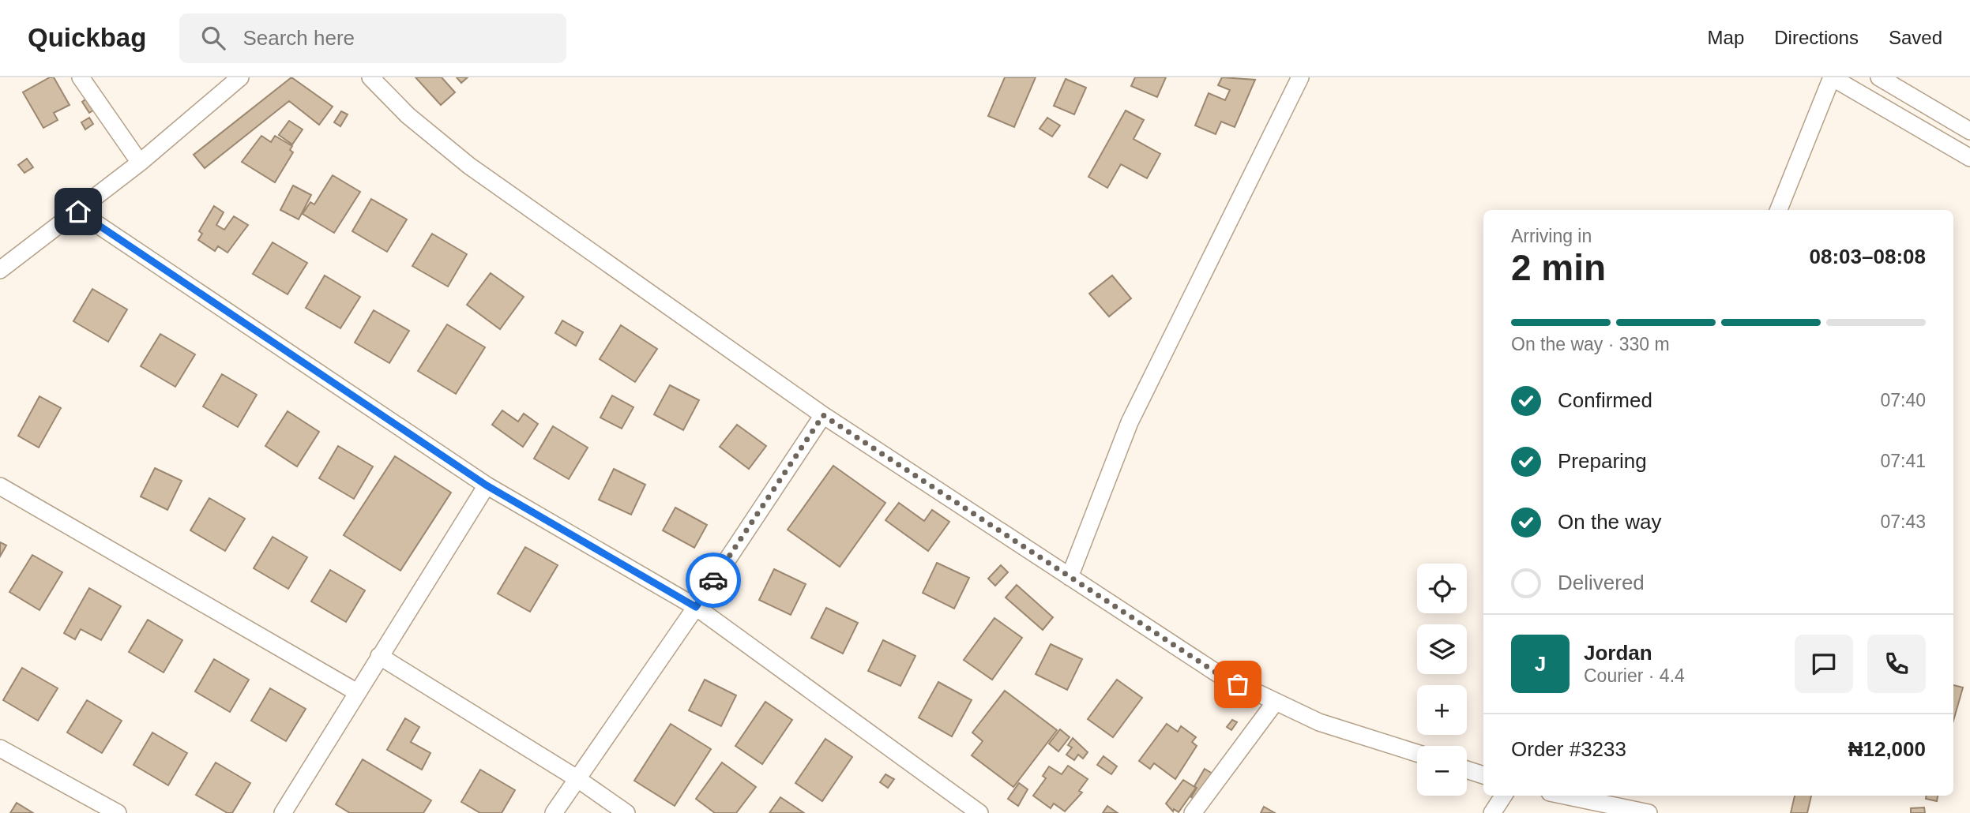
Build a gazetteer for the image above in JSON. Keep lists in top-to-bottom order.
{
  "page": {
    "header": "Quickbag",
    "search": "Search here",
    "nav": ["Map", "Directions", "Saved"],
    "heading": ["2 min", "Arriving in", "08:03–08:08"],
    "panel": [
      "Jordan",
      "Courier · 4.4",
      "Order #3233",
      "₦12,000"
    ],
    "bar": "On the way · 330 m",
    "list": [
      ["Confirmed", "07:40"],
      ["Preparing", "07:41"],
      ["On the way", "07:43"],
      "Delivered"
    ],
    "map_buttons": ["+", "−"],
    "round": "J"
  }
}
